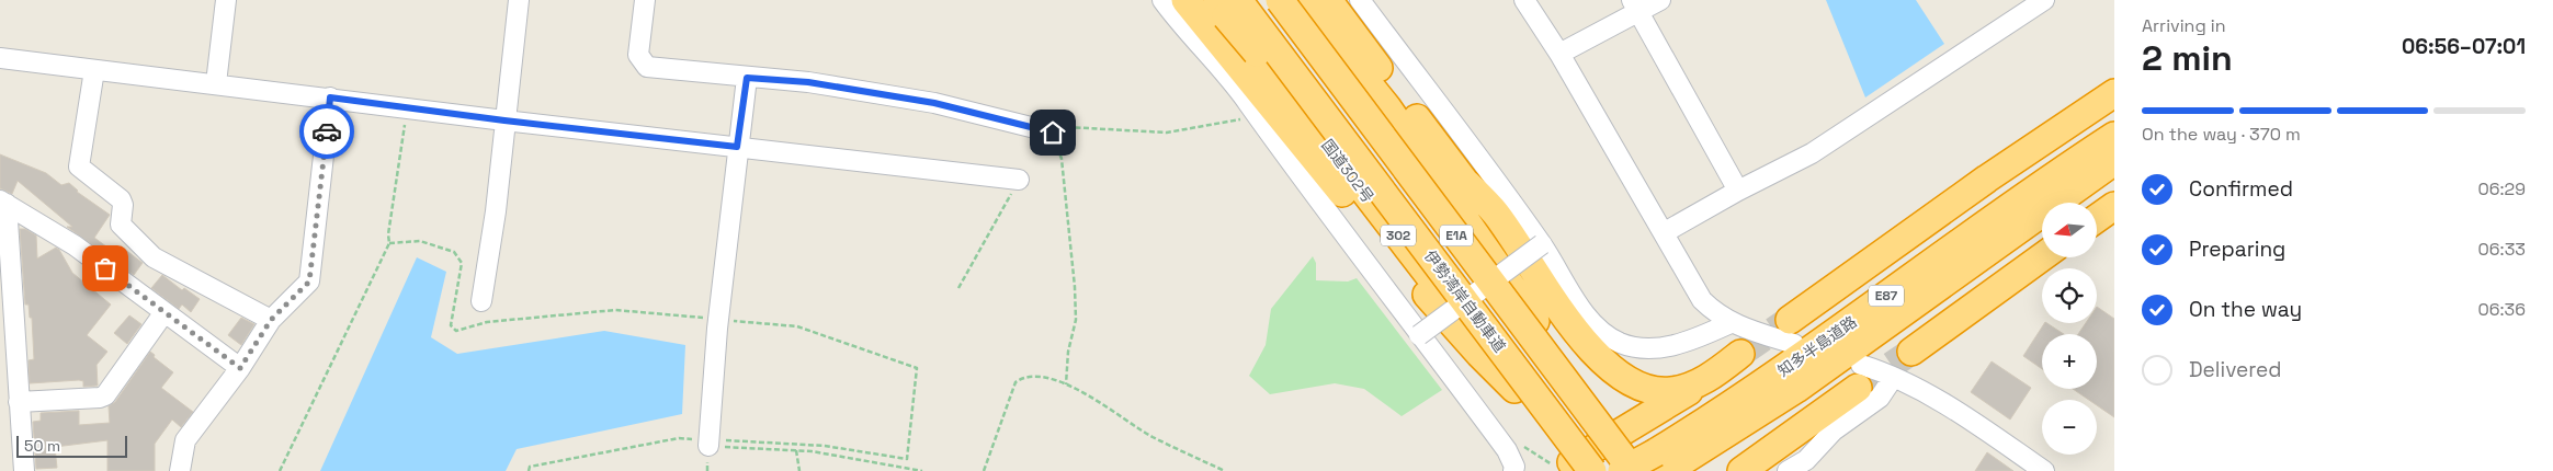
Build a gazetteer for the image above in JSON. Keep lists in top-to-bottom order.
{
  "streets": {
    "highway": [
      "国道302号",
      "302",
      "E1A",
      "E87",
      "伊勢湾岸自動車道",
      "知多半島道路"
    ]
  },
  "crossings": [
    ["国道302号", "伊勢湾岸自動車道"]
  ],
  "scale_bar": "50 m",
  "north": "left",
  "page": {
    "heading": ["2 min", "Arriving in", "06:56–07:01"],
    "bar": "On the way · 370 m",
    "list": [
      ["Confirmed", "06:29"],
      ["Preparing", "06:33"],
      ["On the way", "06:36"],
      "Delivered"
    ],
    "map_buttons": ["+", "−"],
    "scale": "50 m"
  }
}
